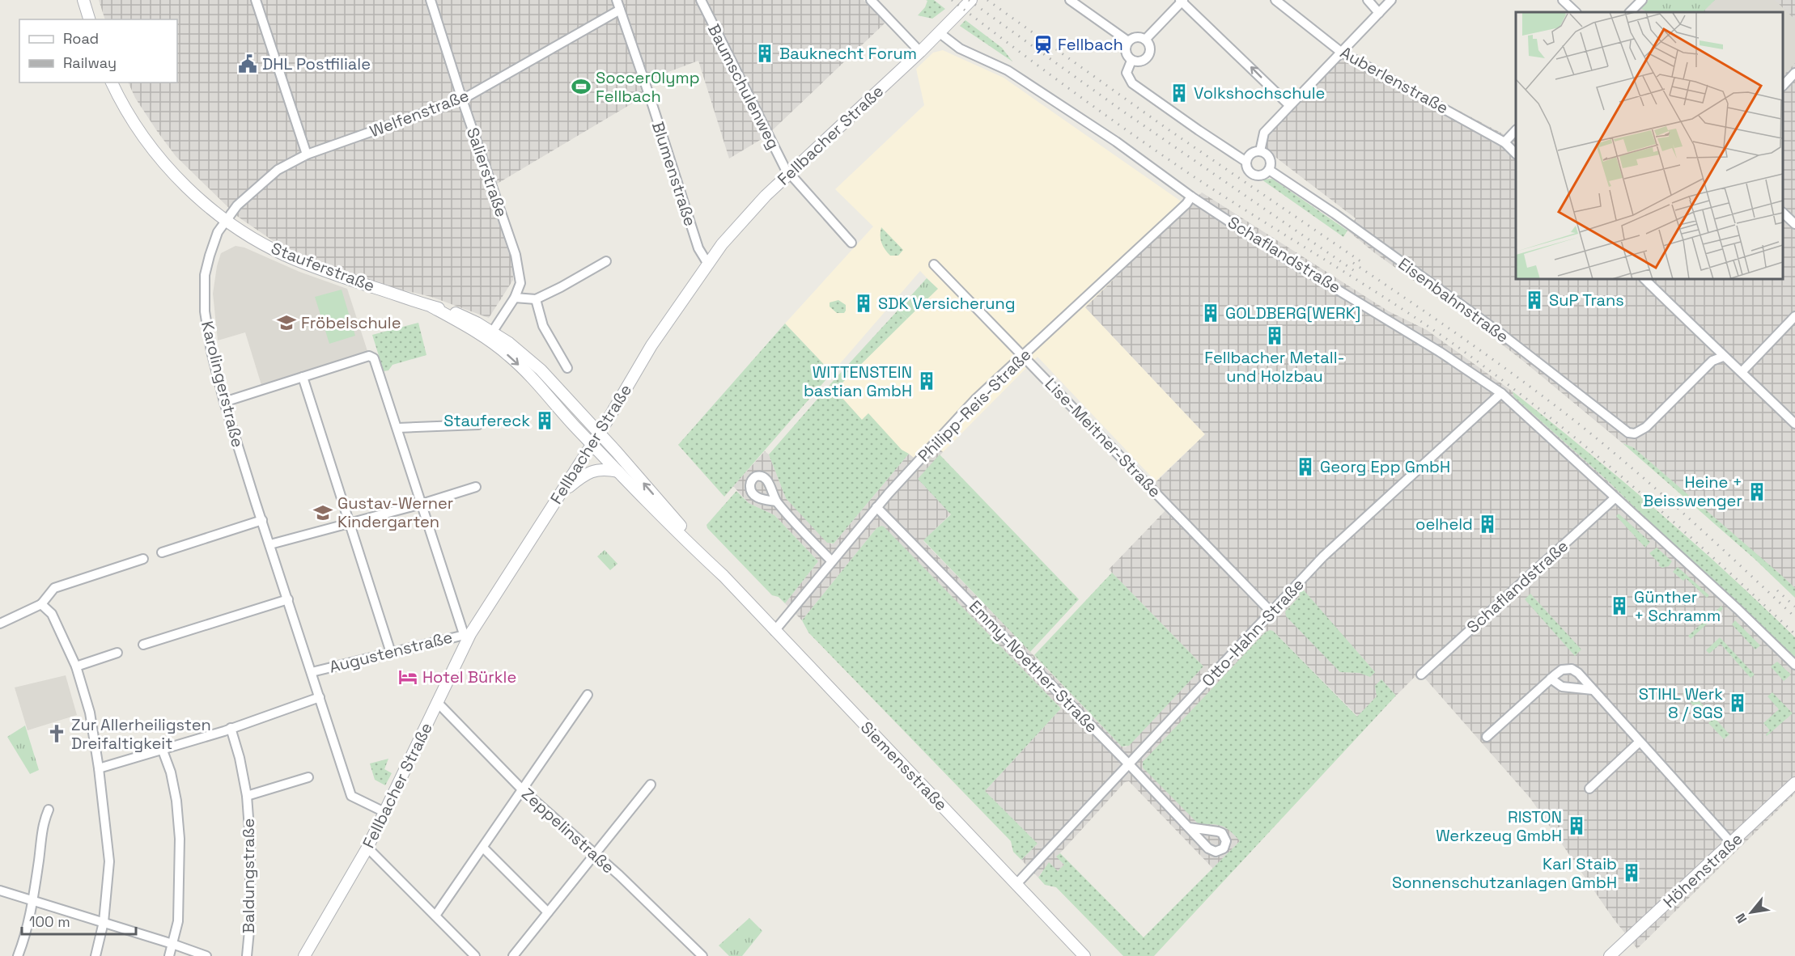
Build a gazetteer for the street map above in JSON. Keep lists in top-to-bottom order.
{
  "streets": {
    "main road": [
      "Fellbacher Straße",
      "Stauferstraße",
      "Siemensstraße",
      "Höhenstraße"
    ],
    "street": [
      "Auberlenstraße",
      "Baumschulenweg",
      "Welfenstraße",
      "Salierstraße",
      "Blumenstraße",
      "Schaflandstraße",
      "Eisenbahnstraße",
      "Karolingerstraße",
      "Philipp-Reis-Straße",
      "Lise-Meitner-Straße",
      "Otto-Hahn-Straße",
      "Augustenstraße",
      "Emmy-Noether-Straße",
      "Zeppelinstraße",
      "Baldungstraße"
    ]
  },
  "crossings": [
    ["Baumschulenweg", "Fellbacher Straße"],
    ["Welfenstraße", "Salierstraße"],
    ["Welfenstraße", "Blumenstraße"],
    ["Welfenstraße", "Stauferstraße"],
    ["Welfenstraße", "Karolingerstraße"],
    ["Fellbacher Straße", "Blumenstraße"],
    ["Fellbacher Straße", "Schaflandstraße"],
    ["Fellbacher Straße", "Stauferstraße"],
    ["Fellbacher Straße", "Karolingerstraße"],
    ["Fellbacher Straße", "Augustenstraße"],
    ["Fellbacher Straße", "Siemensstraße"],
    ["Fellbacher Straße", "Zeppelinstraße"],
    ["Salierstraße", "Stauferstraße"],
    ["Schaflandstraße", "Philipp-Reis-Straße"],
    ["Schaflandstraße", "Otto-Hahn-Straße"],
    ["Stauferstraße", "Karolingerstraße"],
    ["Stauferstraße", "Siemensstraße"],
    ["Karolingerstraße", "Augustenstraße"],
    ["Philipp-Reis-Straße", "Lise-Meitner-Straße"],
    ["Philipp-Reis-Straße", "Emmy-Noether-Straße"],
    ["Philipp-Reis-Straße", "Siemensstraße"],
    ["Lise-Meitner-Straße", "Otto-Hahn-Straße"],
    ["Otto-Hahn-Straße", "Emmy-Noether-Straße"],
    ["Otto-Hahn-Straße", "Siemensstraße"]
  ],
  "places": {
    "station": ["Fellbach"],
    "building": [
      "Bauknecht Forum",
      "Volkshochschule",
      "SuP Trans",
      "SDK Versicherung",
      "GOLDBERG[WERK]",
      "Fellbacher Metall- und Holzbau",
      "WITTENSTEIN bastian GmbH",
      "Staufereck",
      "Georg Epp GmbH",
      "Heine + Beisswenger",
      "oelheld",
      "Günther + Schramm",
      "STIHL Werk 8 / SGS",
      "RISTON Werkzeug GmbH",
      "Karl Staib Sonnenschutzanlagen GmbH"
    ],
    "public building": ["DHL Postfiliale"],
    "sports": ["SoccerOlymp Fellbach"],
    "school or university": ["Fröbelschule", "Gustav-Werner Kindergarten"],
    "hotel": ["Hotel Bürkle"],
    "church": ["Zur Allerheiligsten Dreifaltigkeit"]
  },
  "legend": ["Road", "Railway"],
  "scale_bar": "100 m",
  "north": "bottom left"
}
